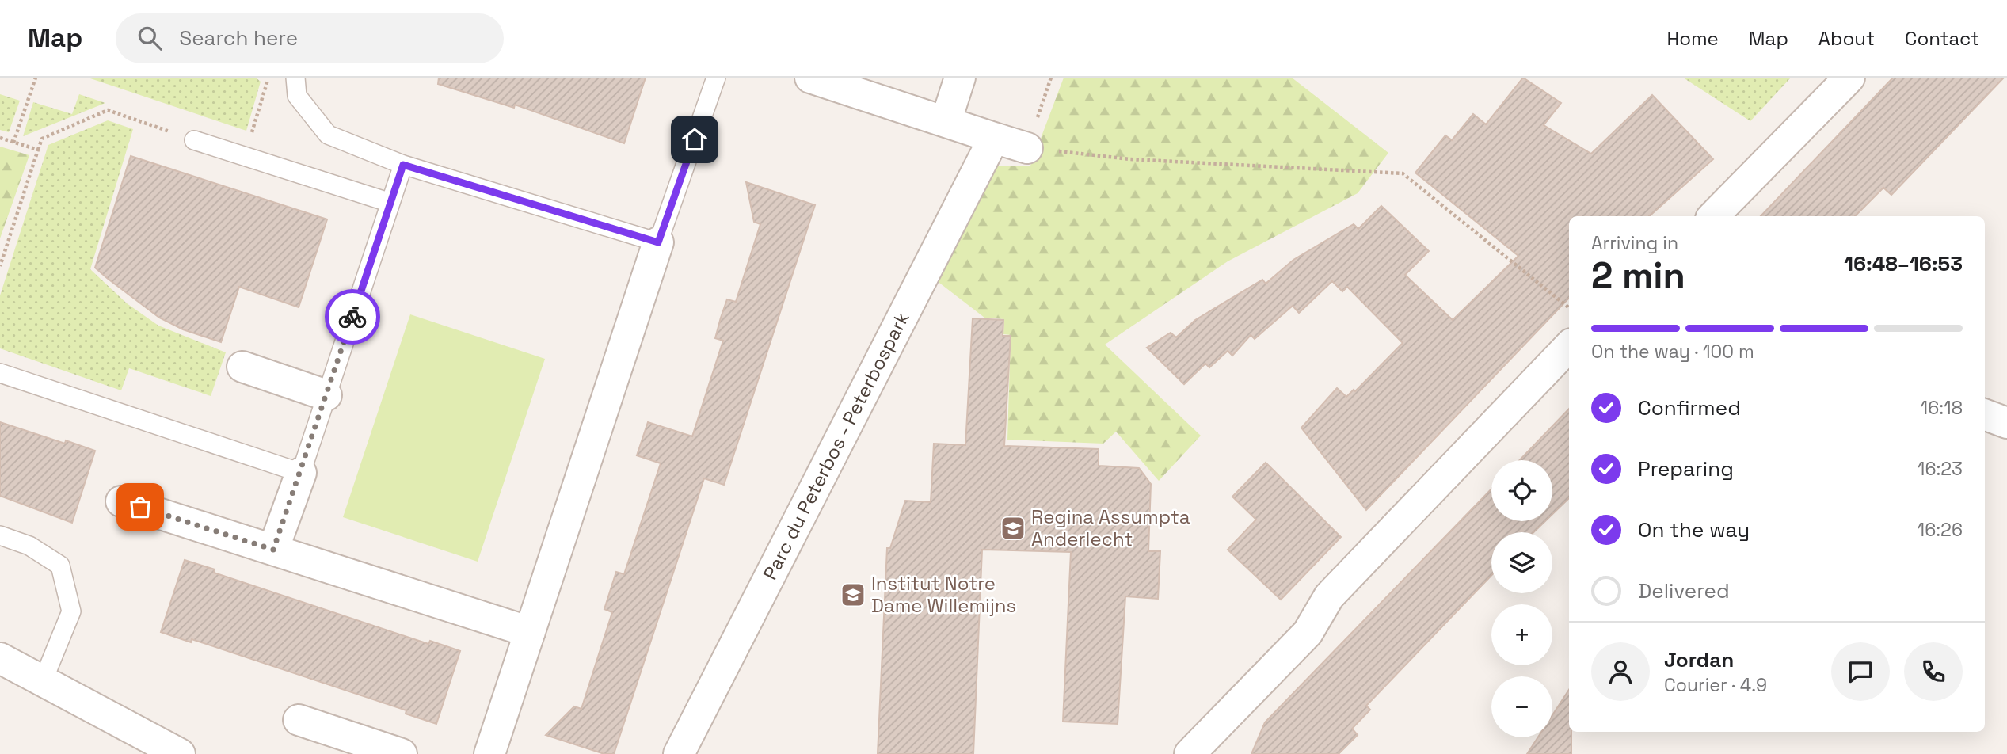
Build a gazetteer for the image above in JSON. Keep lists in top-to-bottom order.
{
  "streets": {
    "street": ["Parc du Peterbos - Peterbospark"]
  },
  "places": {
    "school or university": ["Regina Assumpta Anderlecht", "Institut Notre Dame Willemijns"]
  },
  "page": {
    "header": "Map",
    "search": "Search here",
    "nav": [
      "Home",
      "Map",
      "About",
      "Contact"
    ],
    "heading": ["2 min", "Arriving in", "16:48–16:53"],
    "panel": ["Jordan", "Courier · 4.9"],
    "bar": "On the way · 100 m",
    "list": [
      ["Confirmed", "16:18"],
      ["Preparing", "16:23"],
      ["On the way", "16:26"],
      "Delivered"
    ],
    "map_buttons": ["+", "−"]
  }
}
